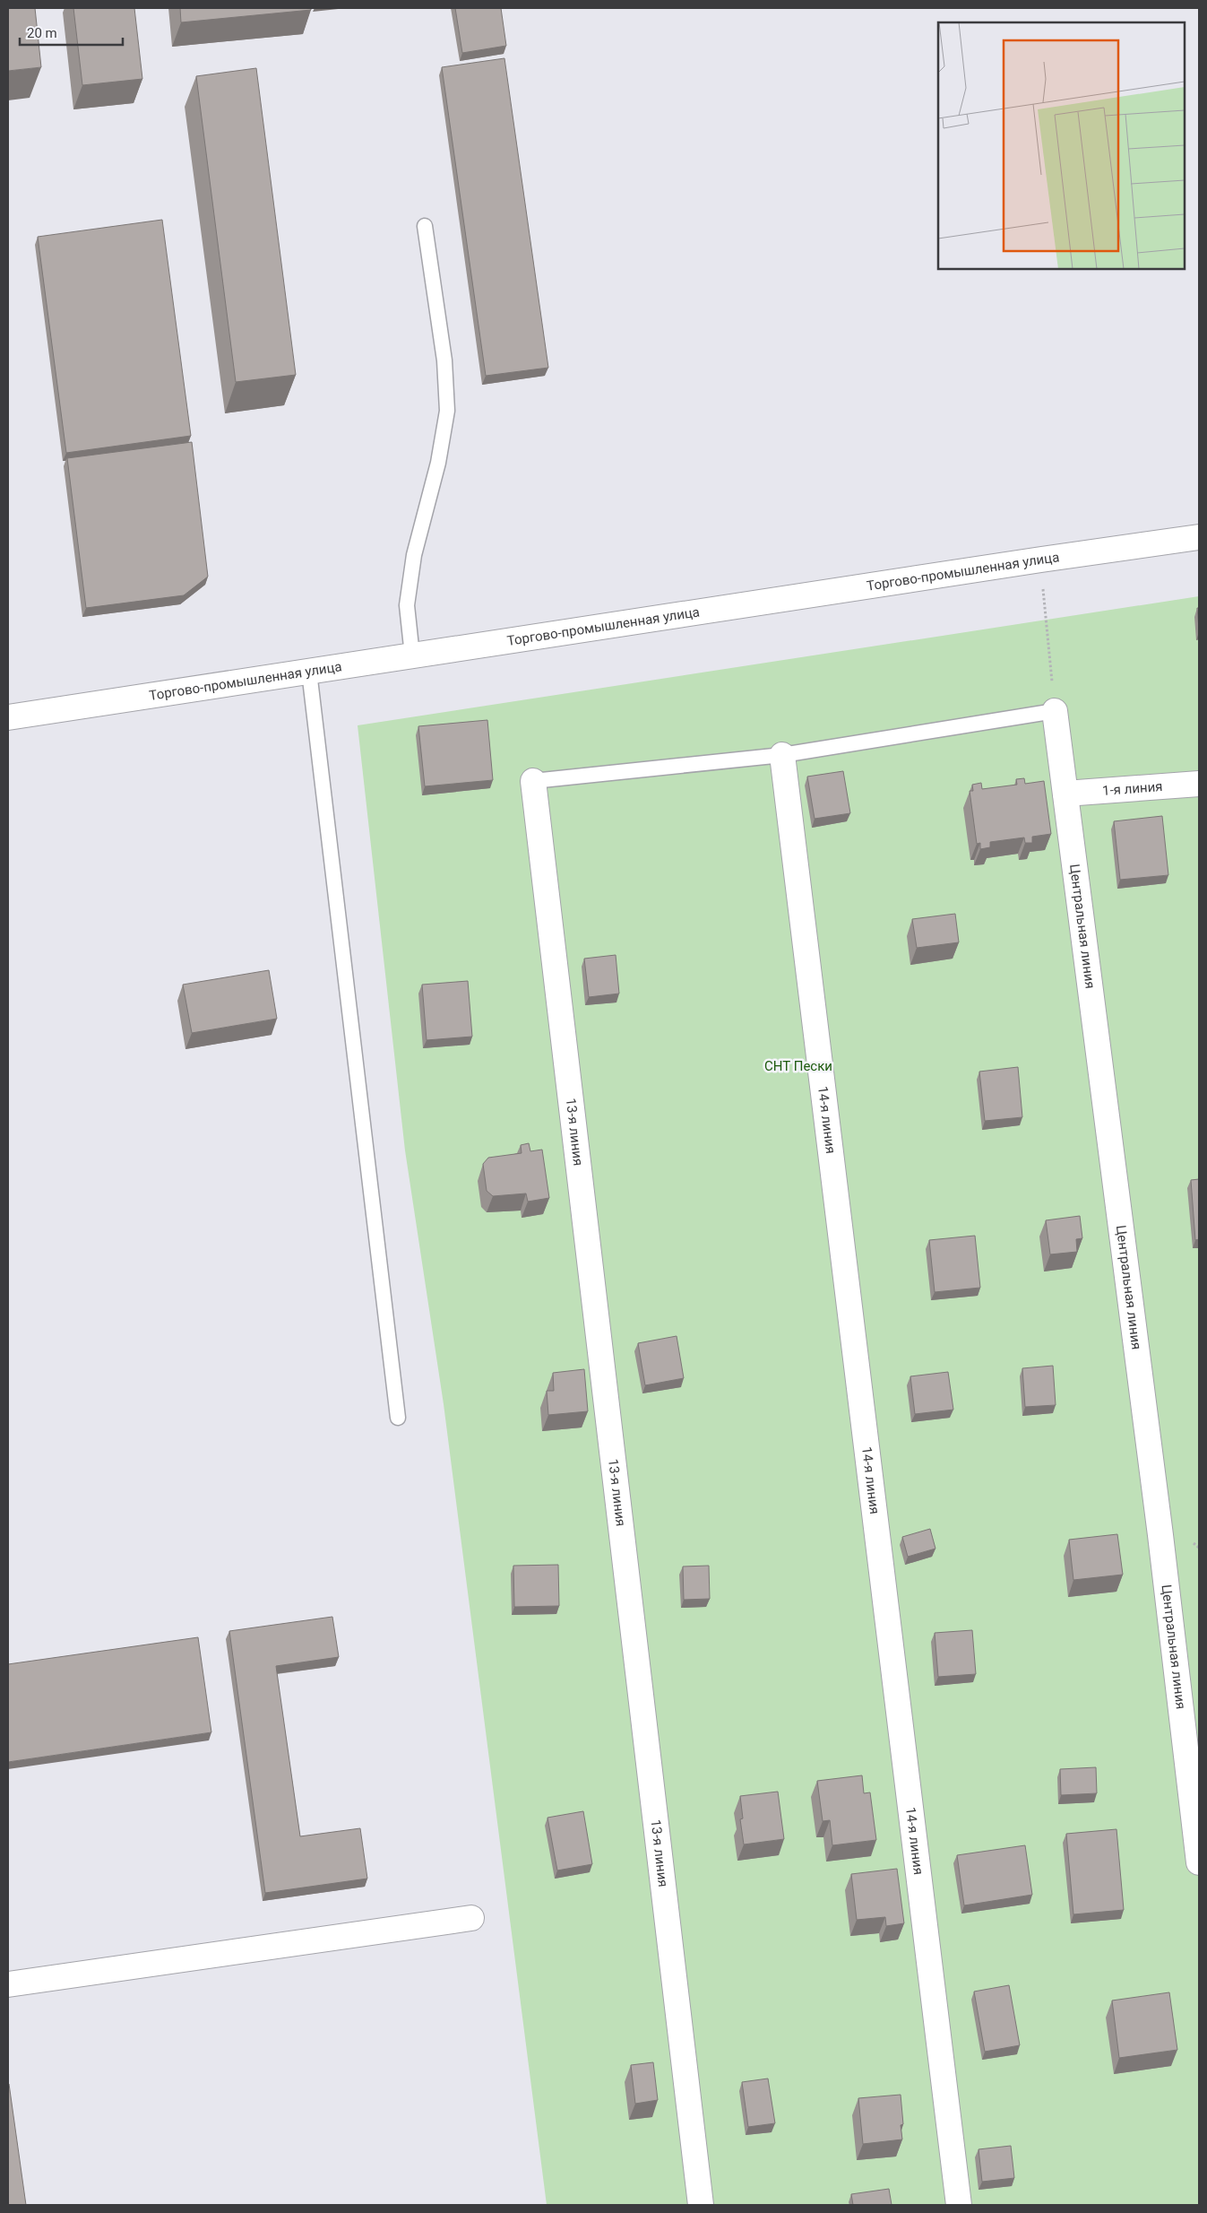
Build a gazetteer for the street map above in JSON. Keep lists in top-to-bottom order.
{
  "streets": {
    "street": [
      "Торгово-промышленная улица",
      "1-я линия",
      "Центральная линия",
      "14-я линия",
      "13-я линия"
    ]
  },
  "crossings": [
    ["1-я линия", "Центральная линия"]
  ],
  "parks": ["СНТ Пески"],
  "scale_bar": "20 m"
}
